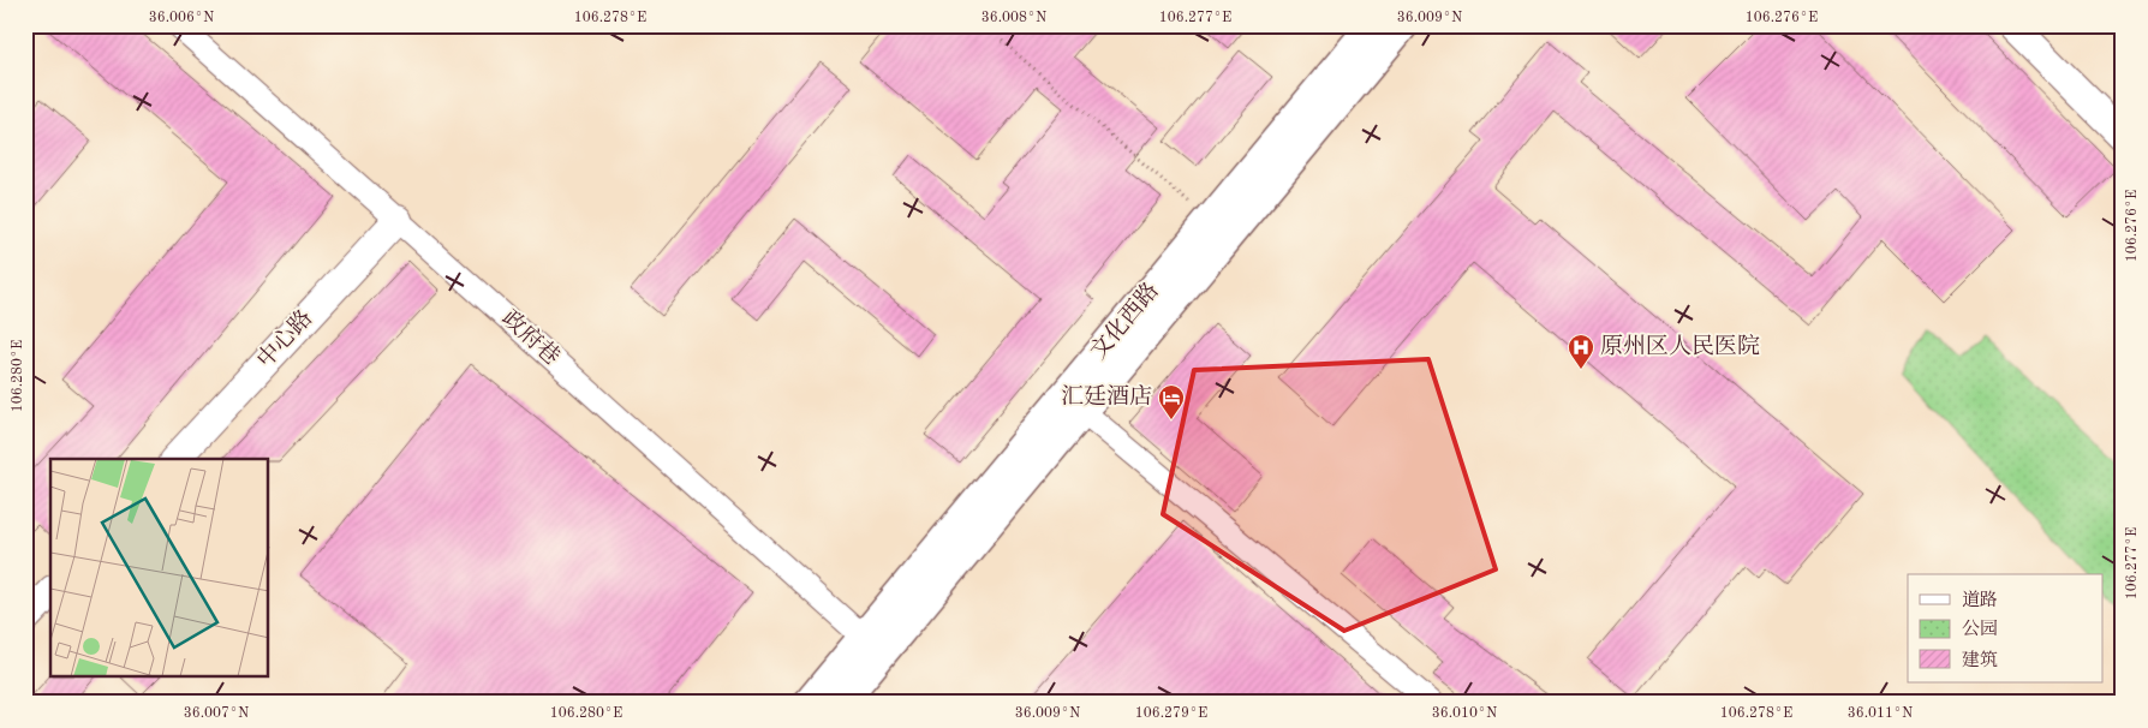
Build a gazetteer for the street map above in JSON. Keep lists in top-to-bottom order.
{
  "streets": {
    "main road": ["文化西路"],
    "street": ["政府巷", "中心路"]
  },
  "crossings": [
    ["文化西路", "政府巷"],
    ["政府巷", "中心路"]
  ],
  "places": {
    "hospital": ["原州区人民医院"],
    "hotel": ["汇廷酒店"]
  },
  "legend": ["道路", "公园", "建筑"],
  "coordinates": [
    "36.006°N",
    "106.278°E",
    "36.008°N",
    "106.277°E",
    "36.009°N",
    "106.276°E",
    "106.280°E",
    "36.007°N",
    "106.279°E",
    "36.010°N",
    "36.011°N"
  ]
}
